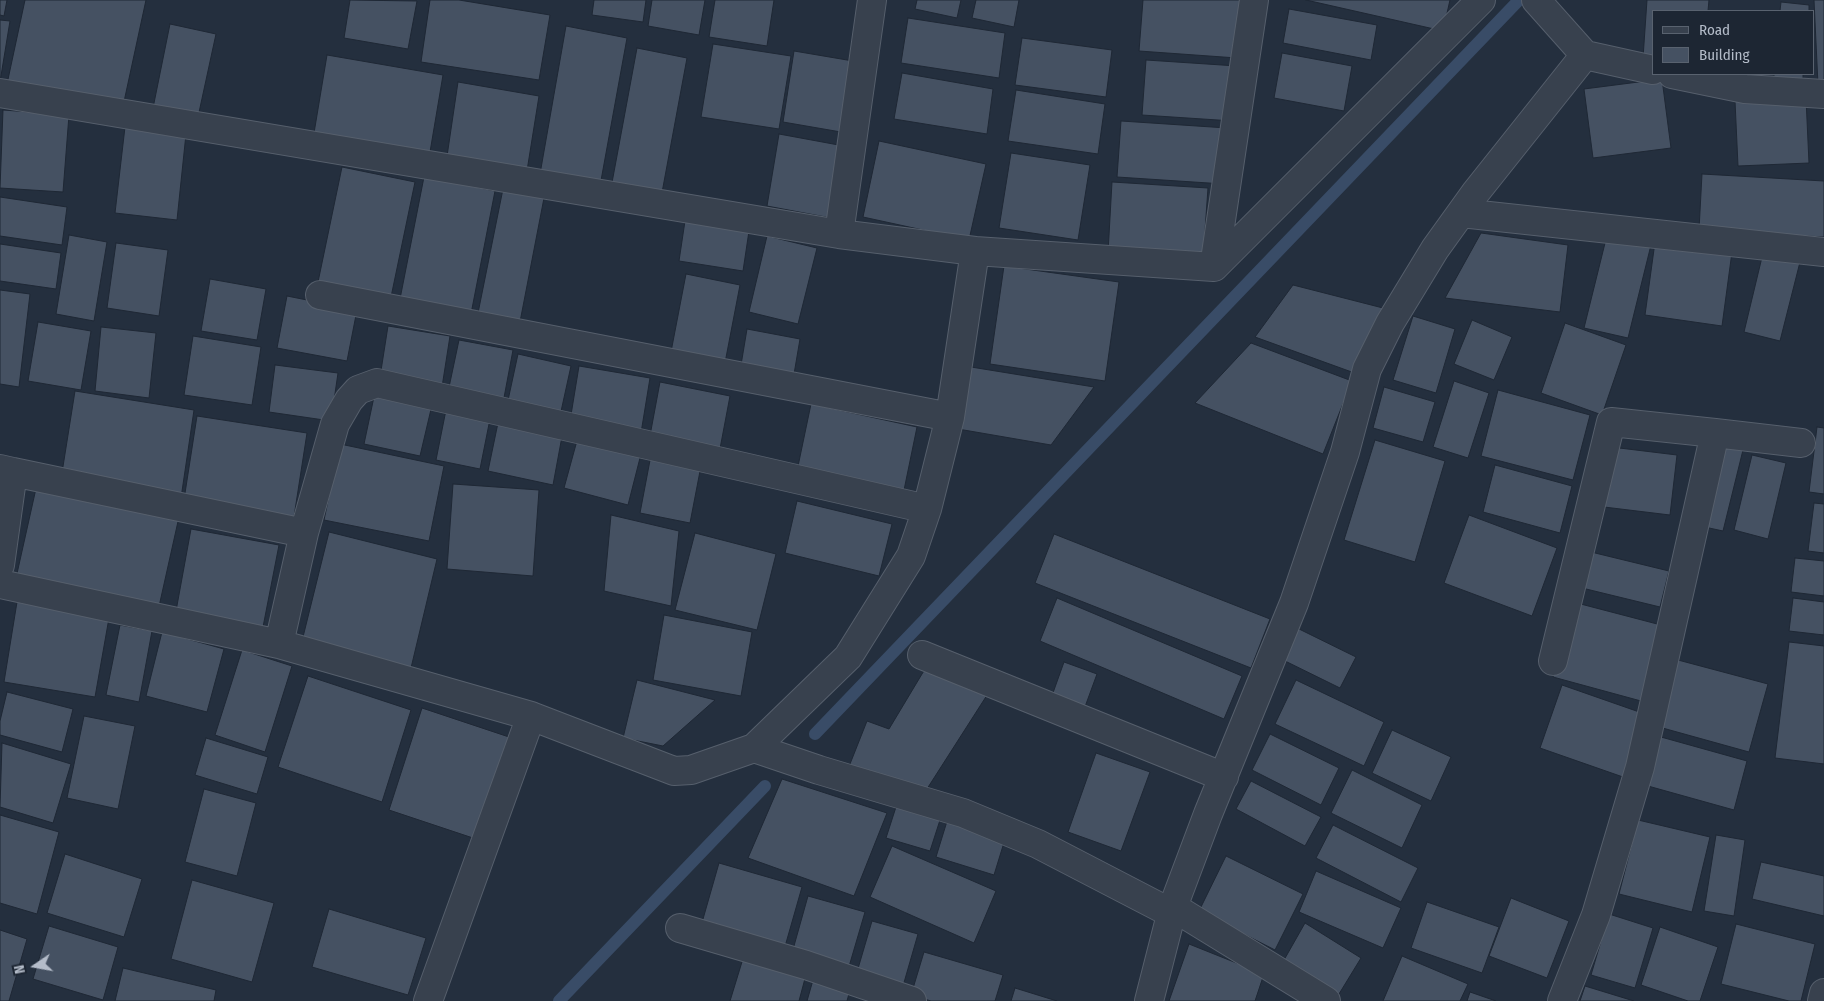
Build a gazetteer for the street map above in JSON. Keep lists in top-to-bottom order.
{
  "legend": ["Road", "Building"],
  "north": "left"
}
